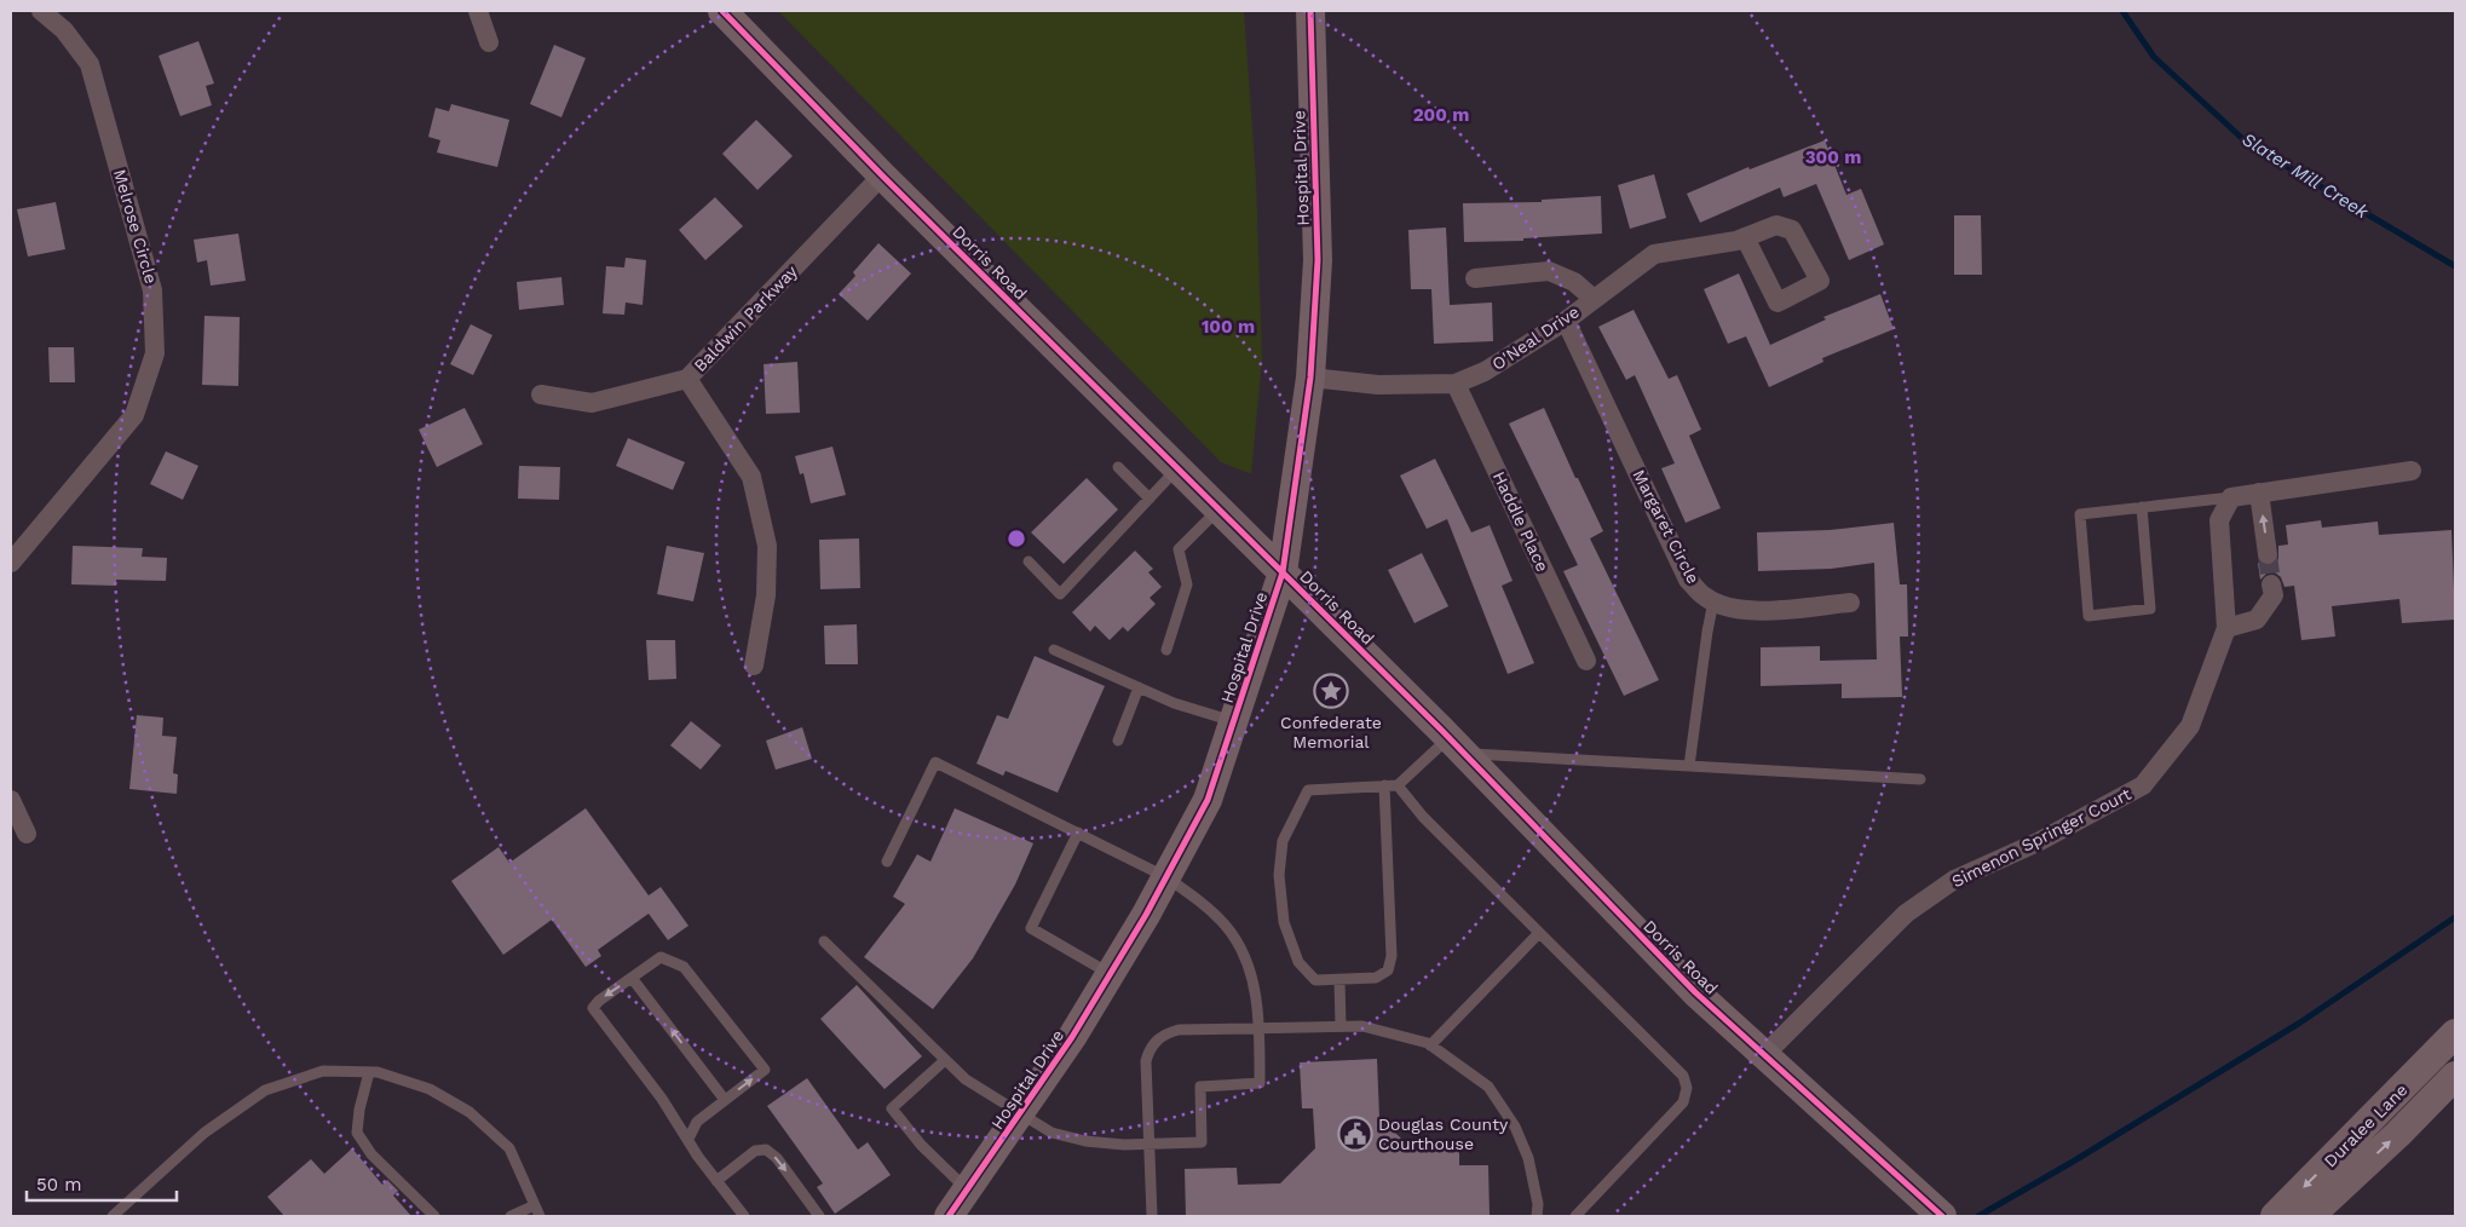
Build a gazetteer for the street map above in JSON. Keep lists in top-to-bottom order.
{
  "streets": {
    "street": [
      "Hospital Drive",
      "Melrose Circle",
      "Dorris Road",
      "Baldwin Parkway",
      "O'Neal Drive",
      "Haddle Place",
      "Margaret Circle",
      "Simenon Springer Court",
      "Duralee Lane"
    ]
  },
  "crossings": [
    ["Hospital Drive", "Dorris Road"],
    ["Hospital Drive", "O'Neal Drive"],
    ["Dorris Road", "Baldwin Parkway"],
    ["Dorris Road", "Simenon Springer Court"],
    ["O'Neal Drive", "Haddle Place"],
    ["O'Neal Drive", "Margaret Circle"]
  ],
  "water": ["Slater Mill Creek"],
  "places": {
    "place": ["Confederate Memorial"],
    "public building": ["Douglas County Courthouse"]
  },
  "scale_bar": "50 m",
  "rings": ["200 m", "300 m", "100 m"]
}
